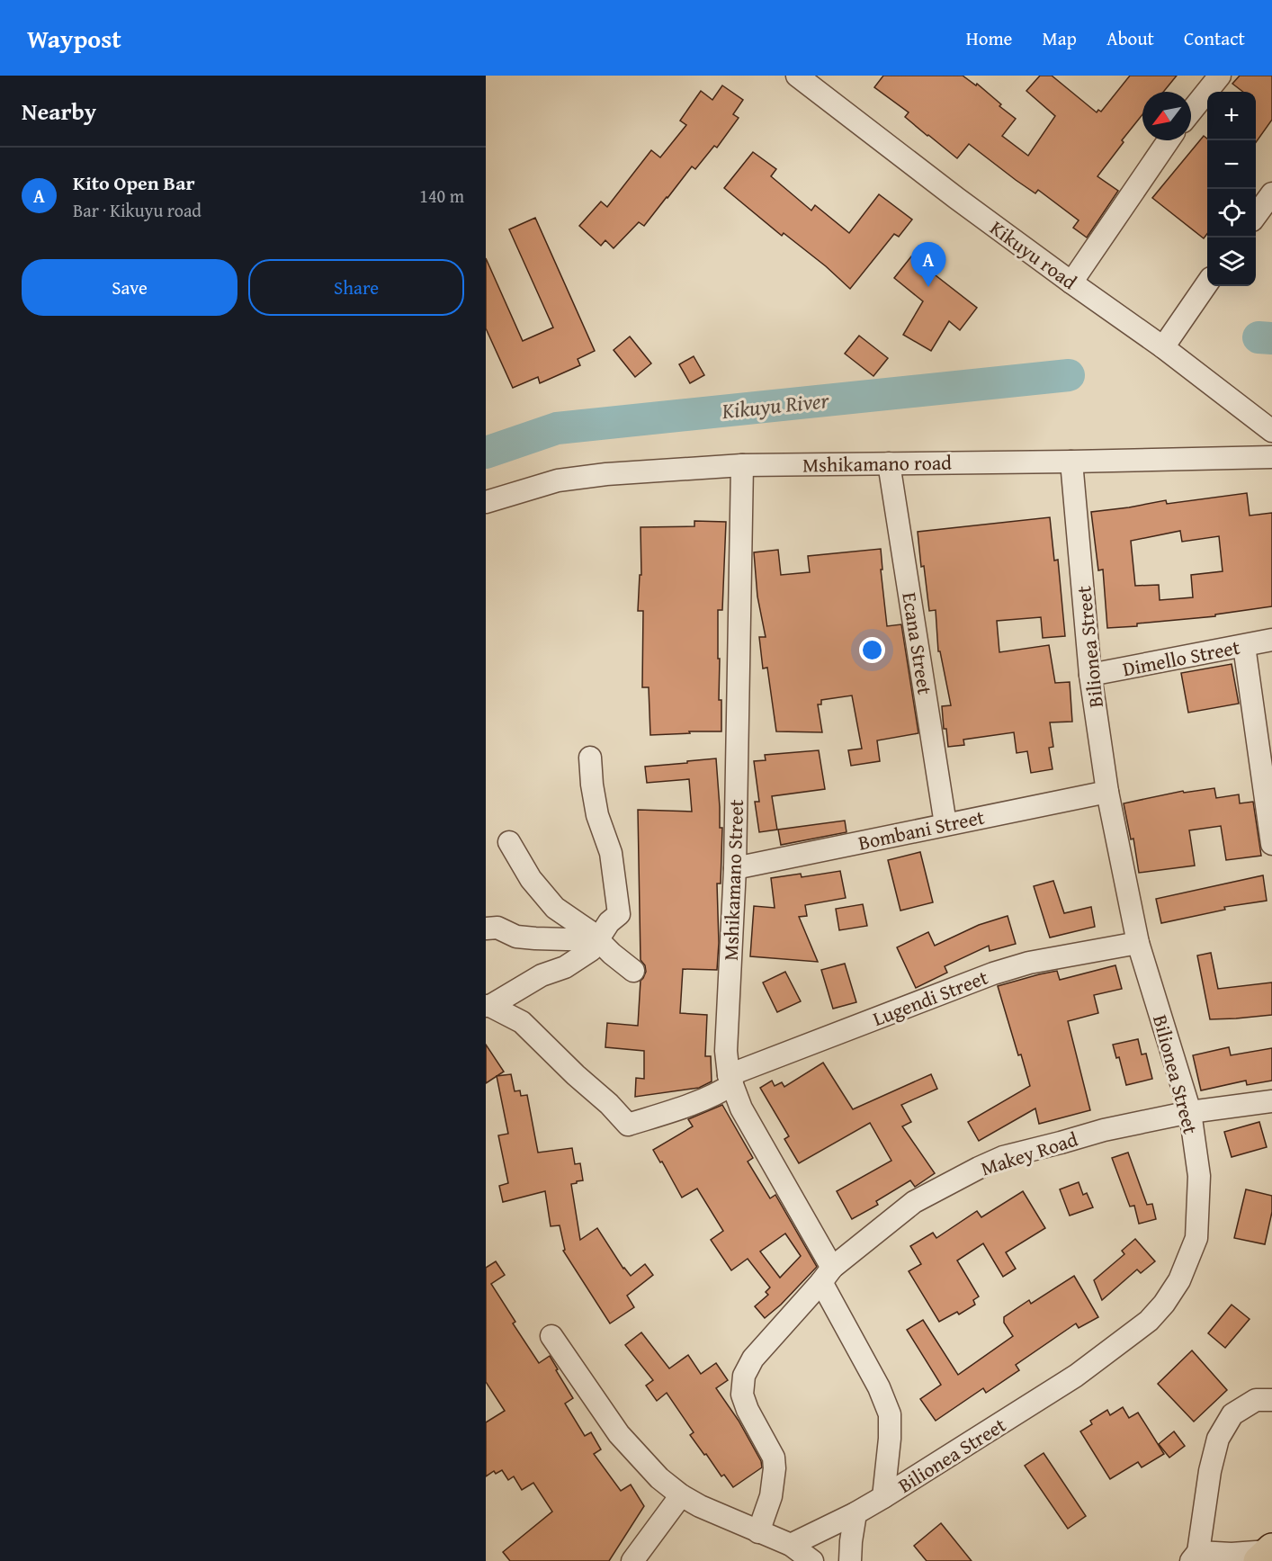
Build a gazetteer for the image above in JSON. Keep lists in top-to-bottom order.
{
  "streets": {
    "street": [
      "Kikuyu road",
      "Mshikamano road",
      "Ecana Street",
      "Bilionea Street",
      "Dimello Street",
      "Bombani Street",
      "Mshikamano Street",
      "Lugendi Street",
      "Makey Road"
    ]
  },
  "crossings": [
    ["Mshikamano road", "Ecana Street"],
    ["Mshikamano road", "Bilionea Street"],
    ["Mshikamano road", "Mshikamano Street"],
    ["Ecana Street", "Bombani Street"],
    ["Bilionea Street", "Dimello Street"],
    ["Bilionea Street", "Bombani Street"],
    ["Bilionea Street", "Mshikamano Street"],
    ["Bilionea Street", "Lugendi Street"],
    ["Bilionea Street", "Makey Road"],
    ["Bombani Street", "Mshikamano Street"],
    ["Mshikamano Street", "Lugendi Street"],
    ["Mshikamano Street", "Makey Road"]
  ],
  "water": ["Kikuyu River"],
  "north": "bottom left",
  "page": {
    "header": "Waypost",
    "nav": [
      "Home",
      "Map",
      "About",
      "Contact"
    ],
    "heading": "Nearby",
    "map_buttons": ["+", "−"],
    "list": [
      {
        "mark": "A",
        "name": "Kito Open Bar",
        "note": "Bar · Kikuyu road",
        "value": "140 m"
      }
    ],
    "pins": "A",
    "buttons": ["Save", "Share"]
  }
}
